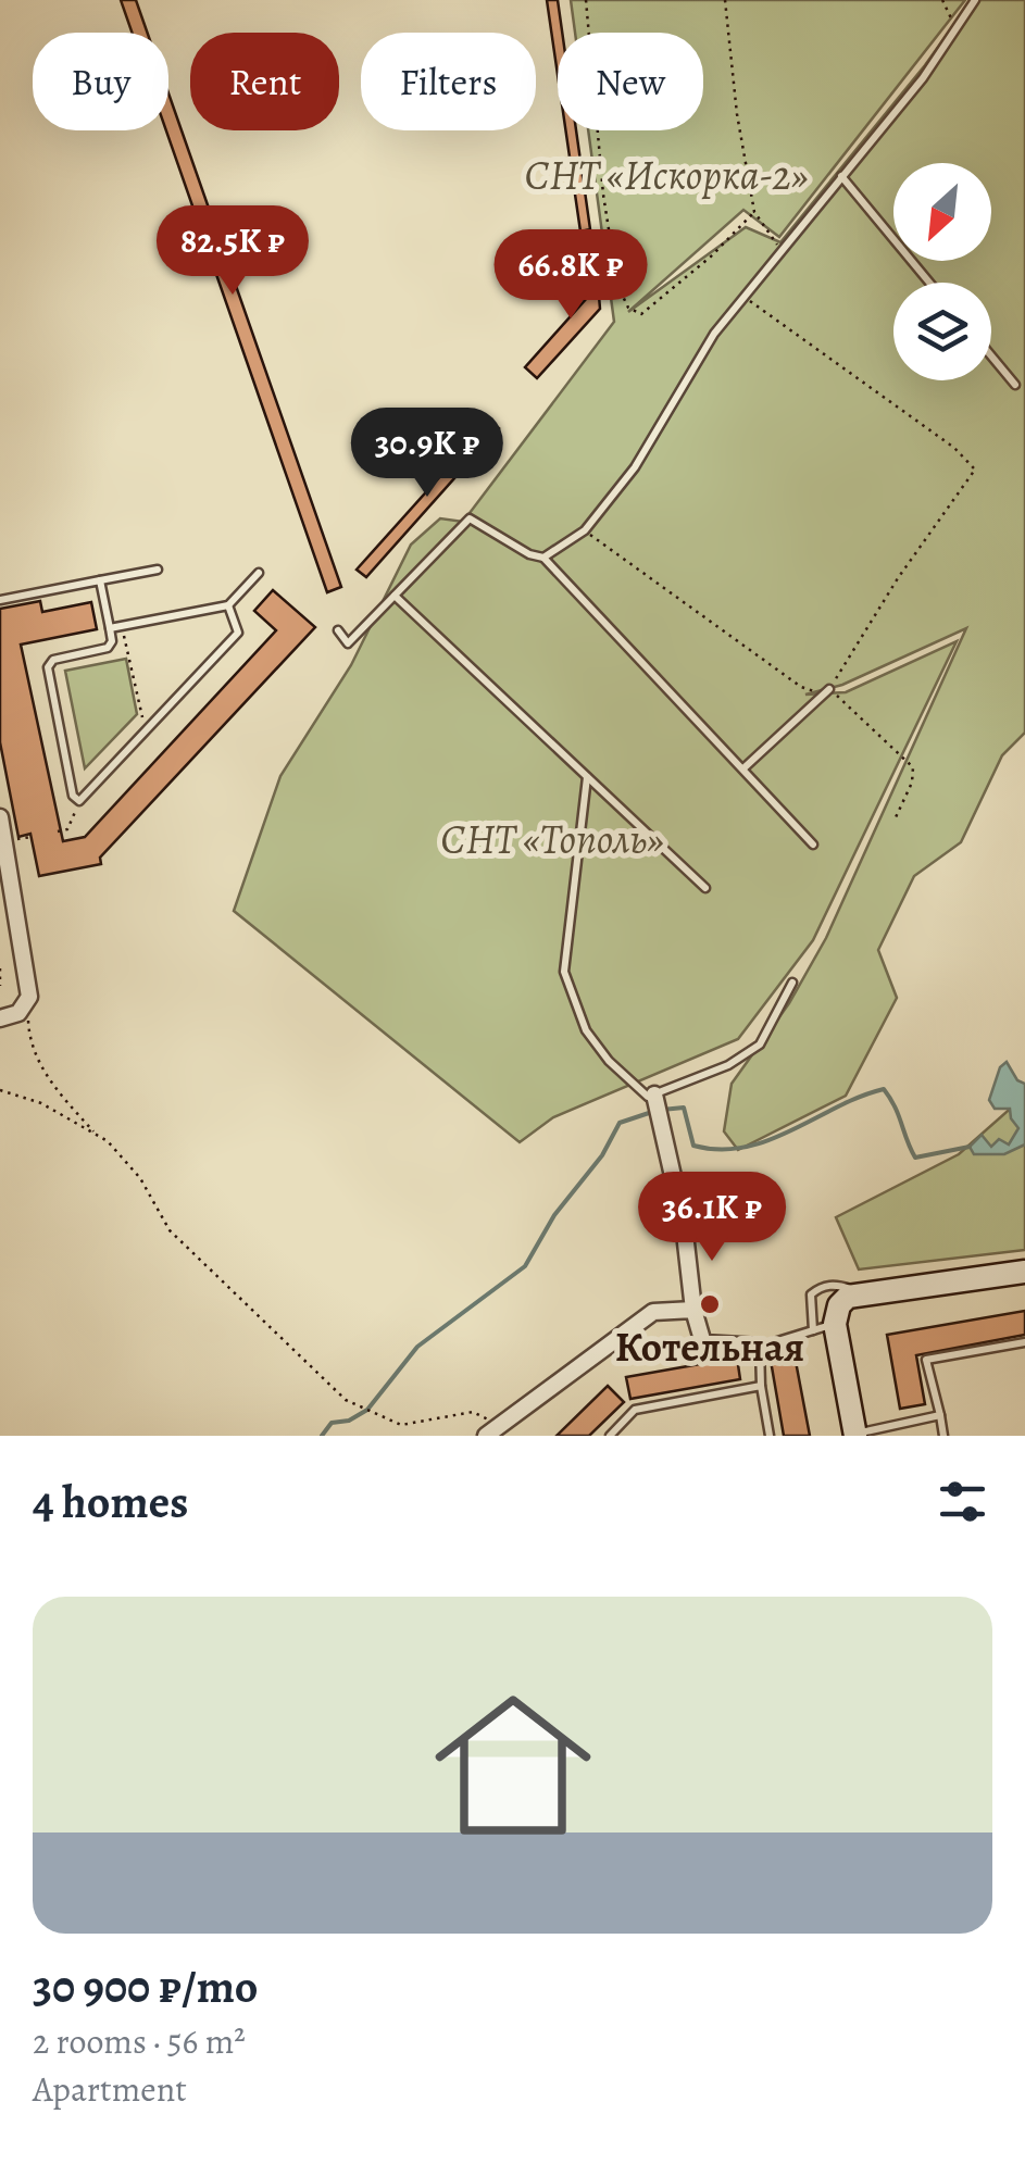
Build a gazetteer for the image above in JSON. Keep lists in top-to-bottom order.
{
  "parks": ["СНТ «Искорка-2»", "СНТ «Тополь»"],
  "places": ["Котельная"],
  "north": "bottom left",
  "page": {
    "chip": [
      "Buy",
      "Rent",
      "Filters",
      "New"
    ],
    "price": [
      "82.5K ₽",
      "66.8K ₽",
      "30.9K ₽",
      "36.1K ₽"
    ],
    "heading": "4 homes",
    "list": [
      {
        "name": "30 900 ₽/mo",
        "note": "2 rooms · 56 m² · Apartment"
      }
    ]
  }
}
